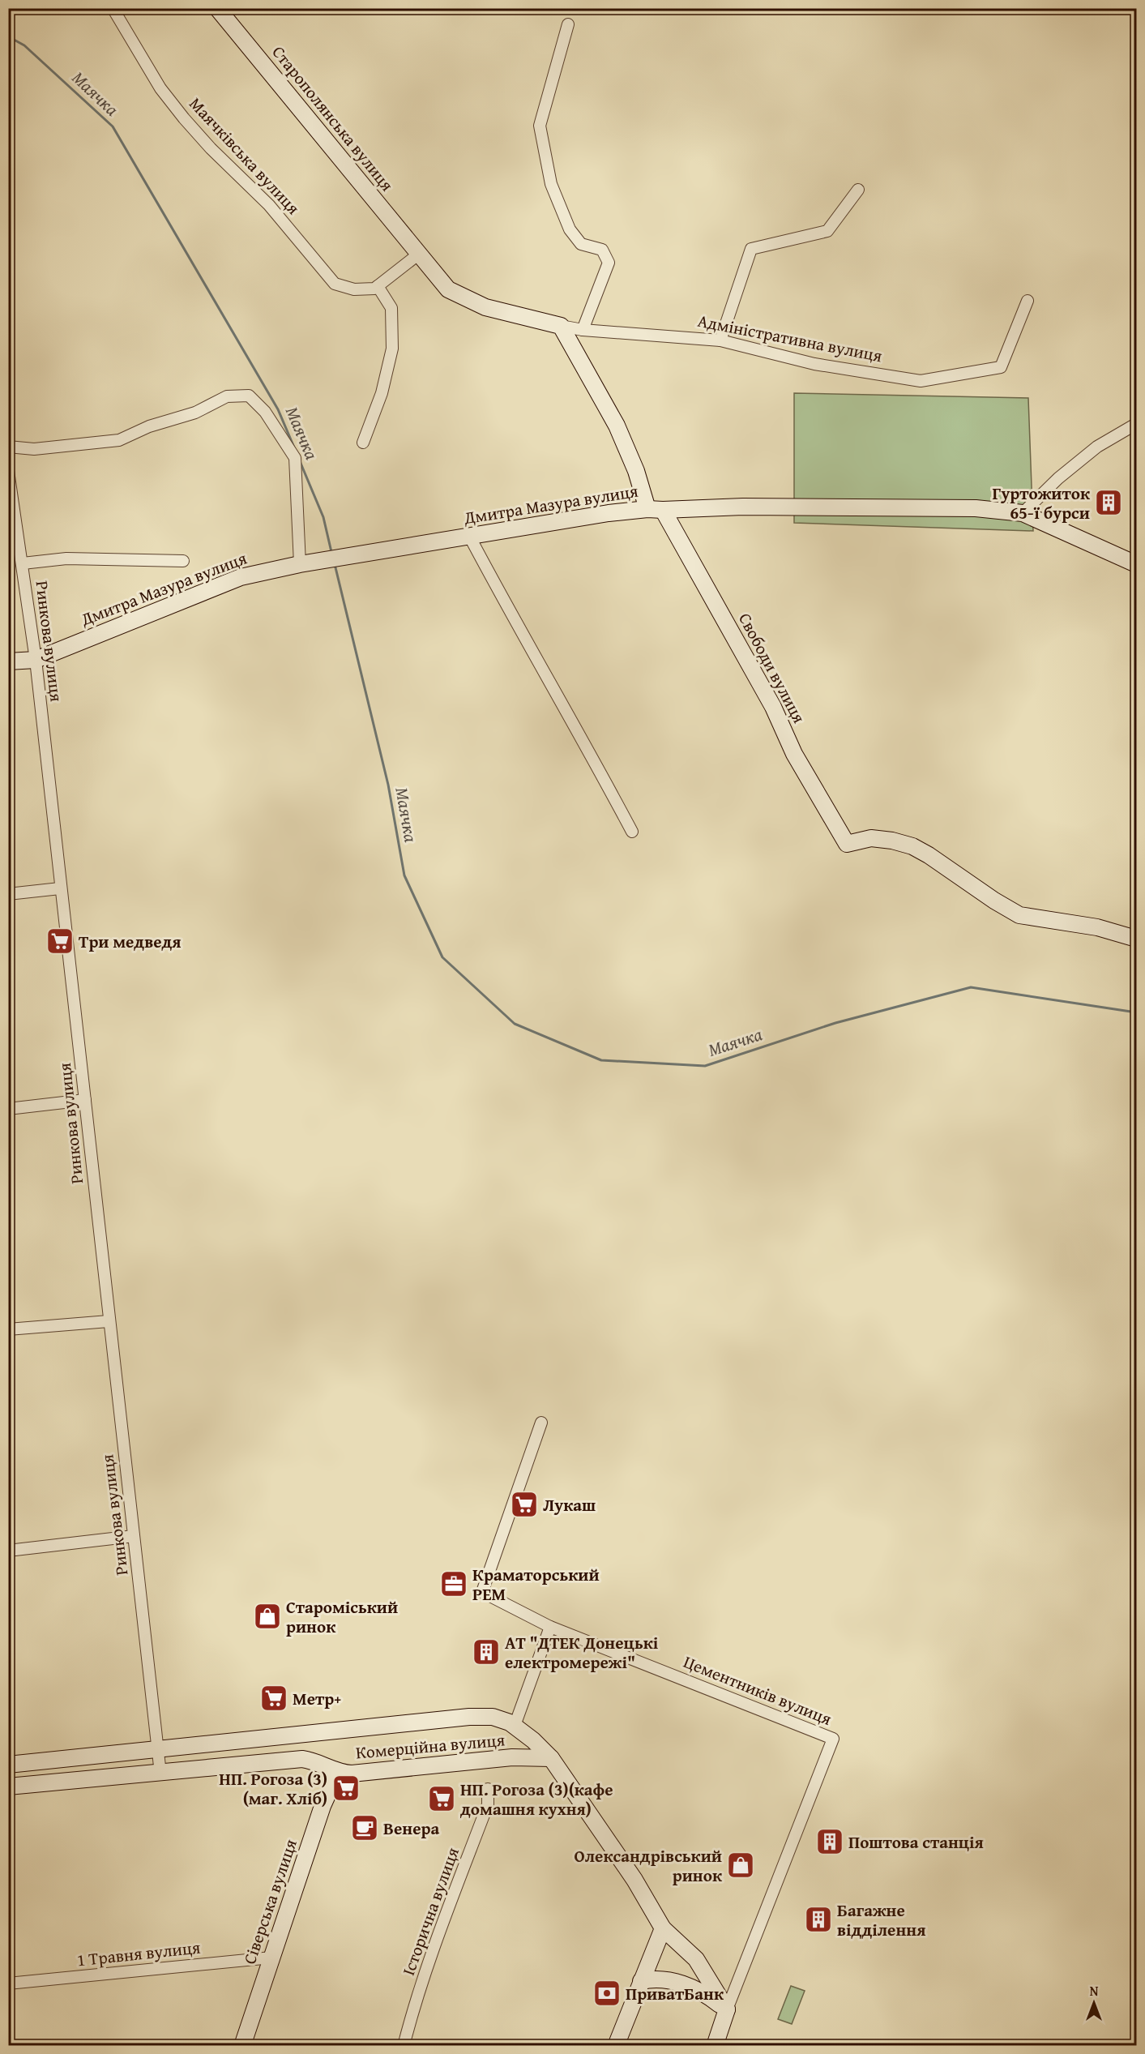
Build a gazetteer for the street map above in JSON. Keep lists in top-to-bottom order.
{
  "streets": {
    "street": [
      "Старополянська вулиця",
      "Маячківська вулиця",
      "Адміністративна вулиця",
      "Дмитра Мазура вулиця",
      "Ринкова вулиця",
      "Свободи вулиця",
      "Цементників вулиця",
      "Комерційна вулиця",
      "Сіверська вулиця",
      "Історична вулиця",
      "1 Травня вулиця"
    ]
  },
  "crossings": [
    ["Старополянська вулиця", "Адміністративна вулиця"],
    ["Адміністративна вулиця", "Свободи вулиця"],
    ["Дмитра Мазура вулиця", "Ринкова вулиця"],
    ["Дмитра Мазура вулиця", "Свободи вулиця"],
    ["Ринкова вулиця", "Комерційна вулиця"],
    ["Комерційна вулиця", "Сіверська вулиця"],
    ["Сіверська вулиця", "1 Травня вулиця"]
  ],
  "water": ["Маячка"],
  "places": {
    "building": [
      "Гуртожиток 65-ї бурси",
      "АТ \"ДТЕК Донецькі електромережі\"",
      "Поштова станція",
      "Багажне відділення"
    ],
    "supermarket": [
      "Три медведя",
      "Лукаш",
      "Метр+",
      "НП. Рогоза (3) (маг. Хліб)",
      "НП. Рогоза (3)(кафе домашня кухня)"
    ],
    "office": ["Краматорський РЕМ"],
    "shop": ["Староміський ринок", "Олександрівський ринок"],
    "cafe": ["Венера"],
    "bank": ["ПриватБанк"]
  },
  "north": "top"
}
